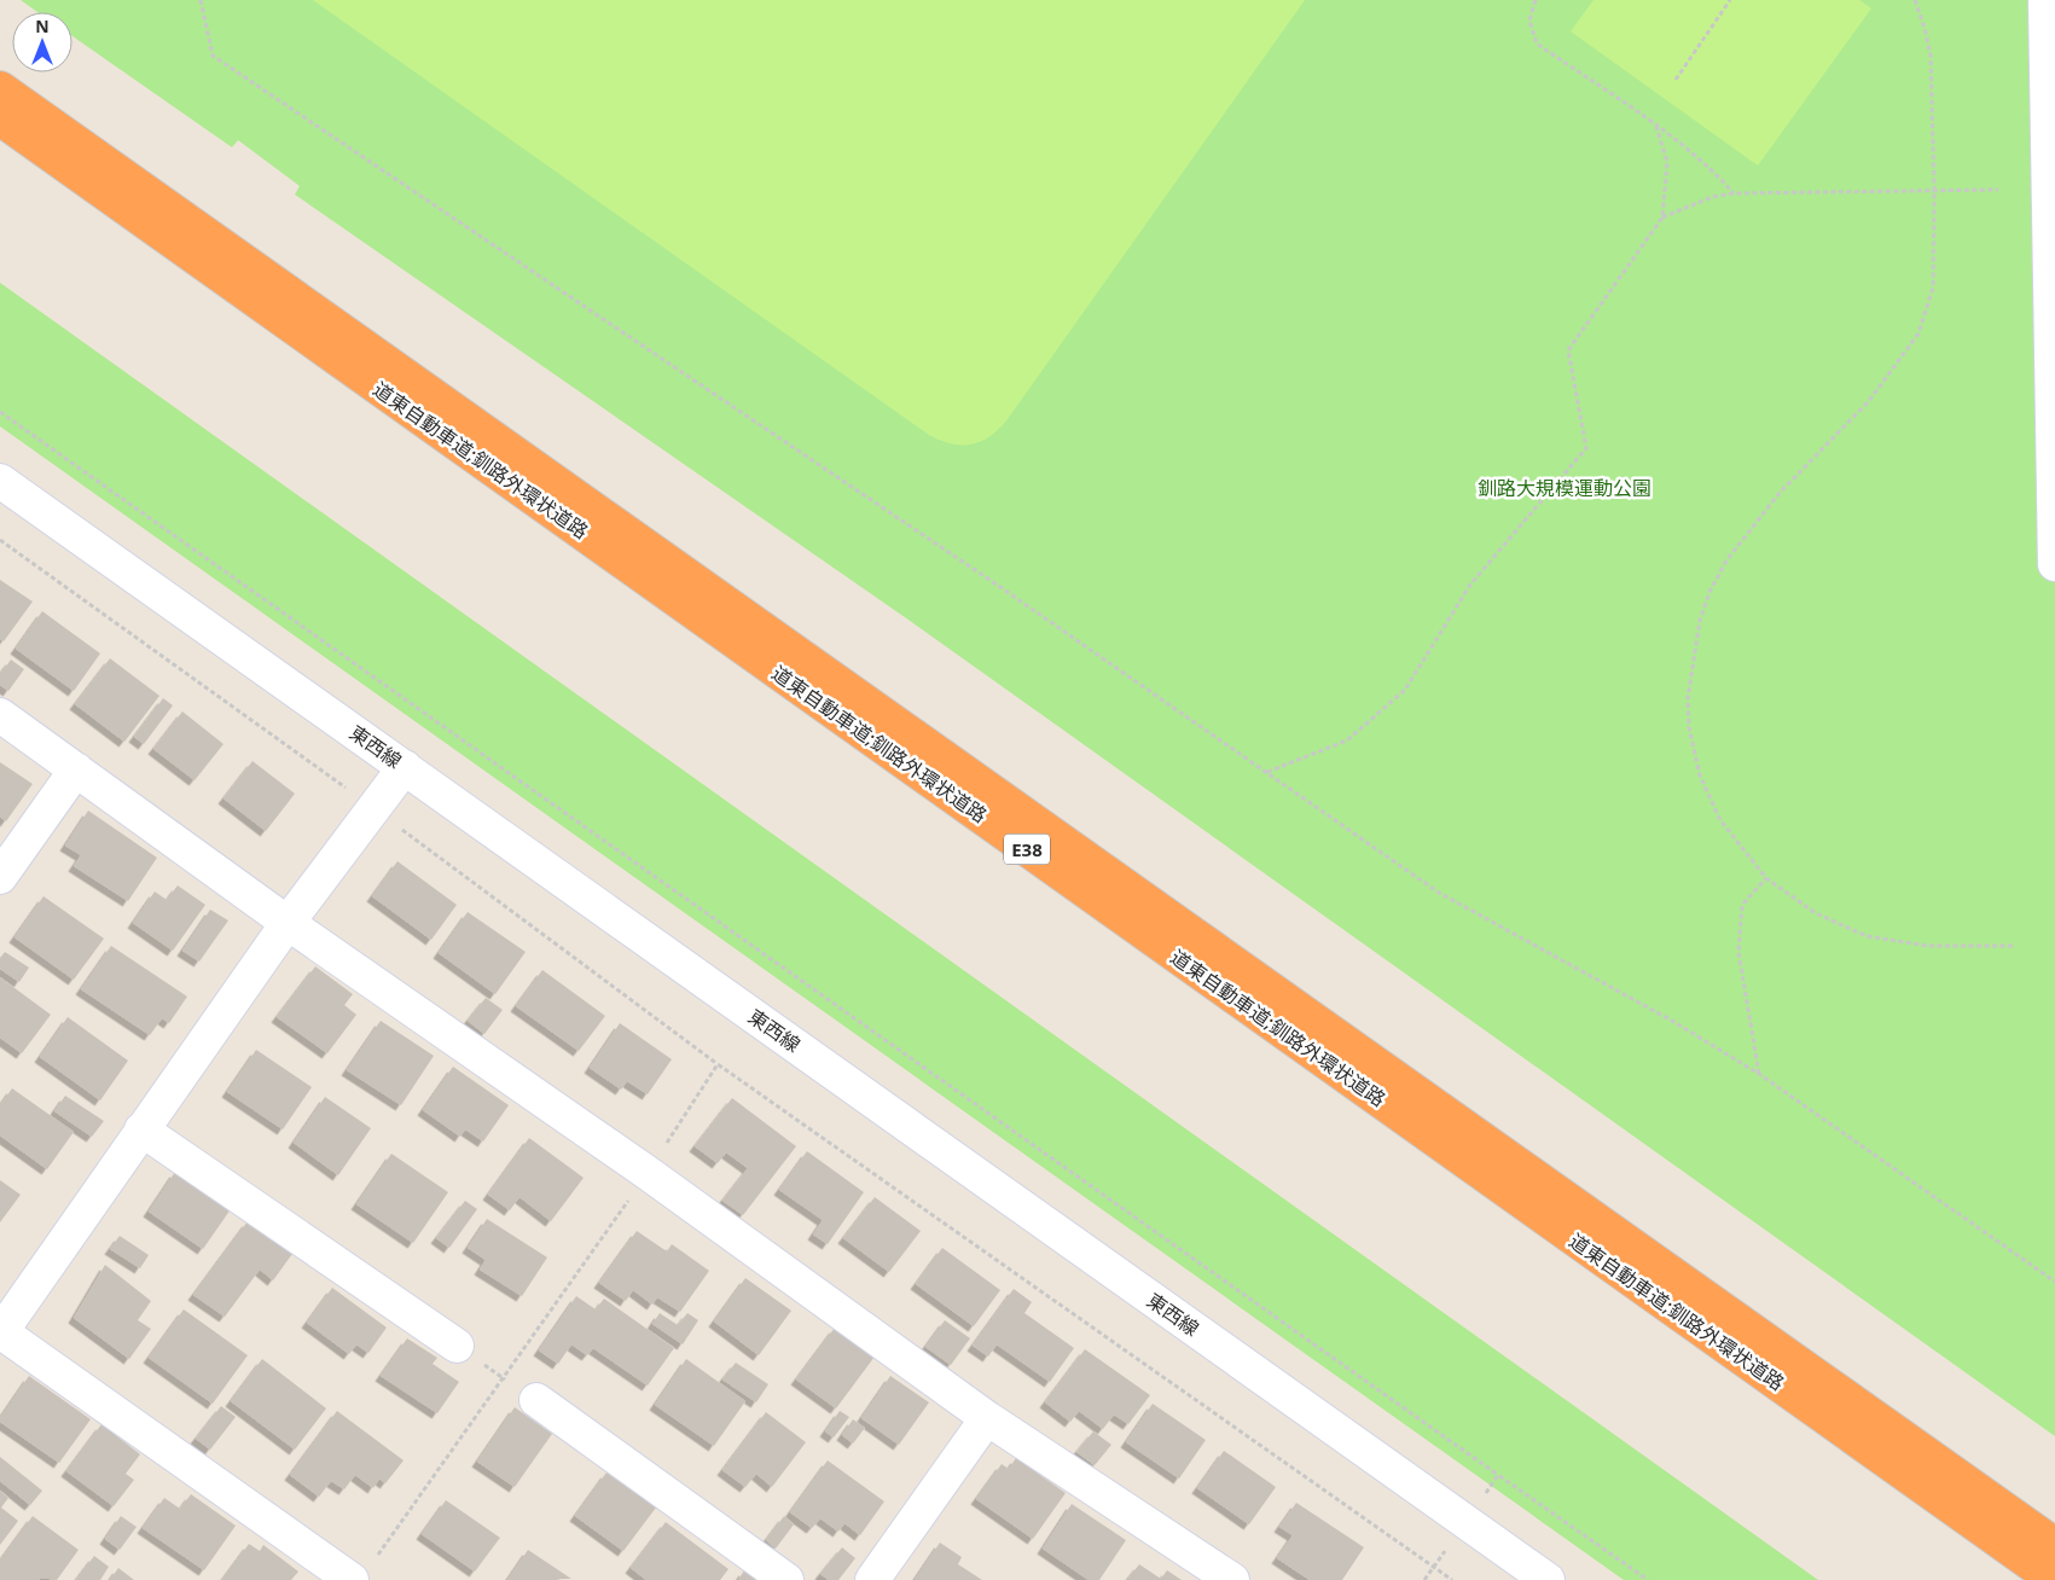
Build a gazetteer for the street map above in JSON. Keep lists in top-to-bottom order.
{
  "streets": {
    "highway": ["道東自動車道;釧路外環状道路", "E38"],
    "street": ["東西線"]
  },
  "parks": ["釧路大規模運動公園"],
  "north": "top"
}
